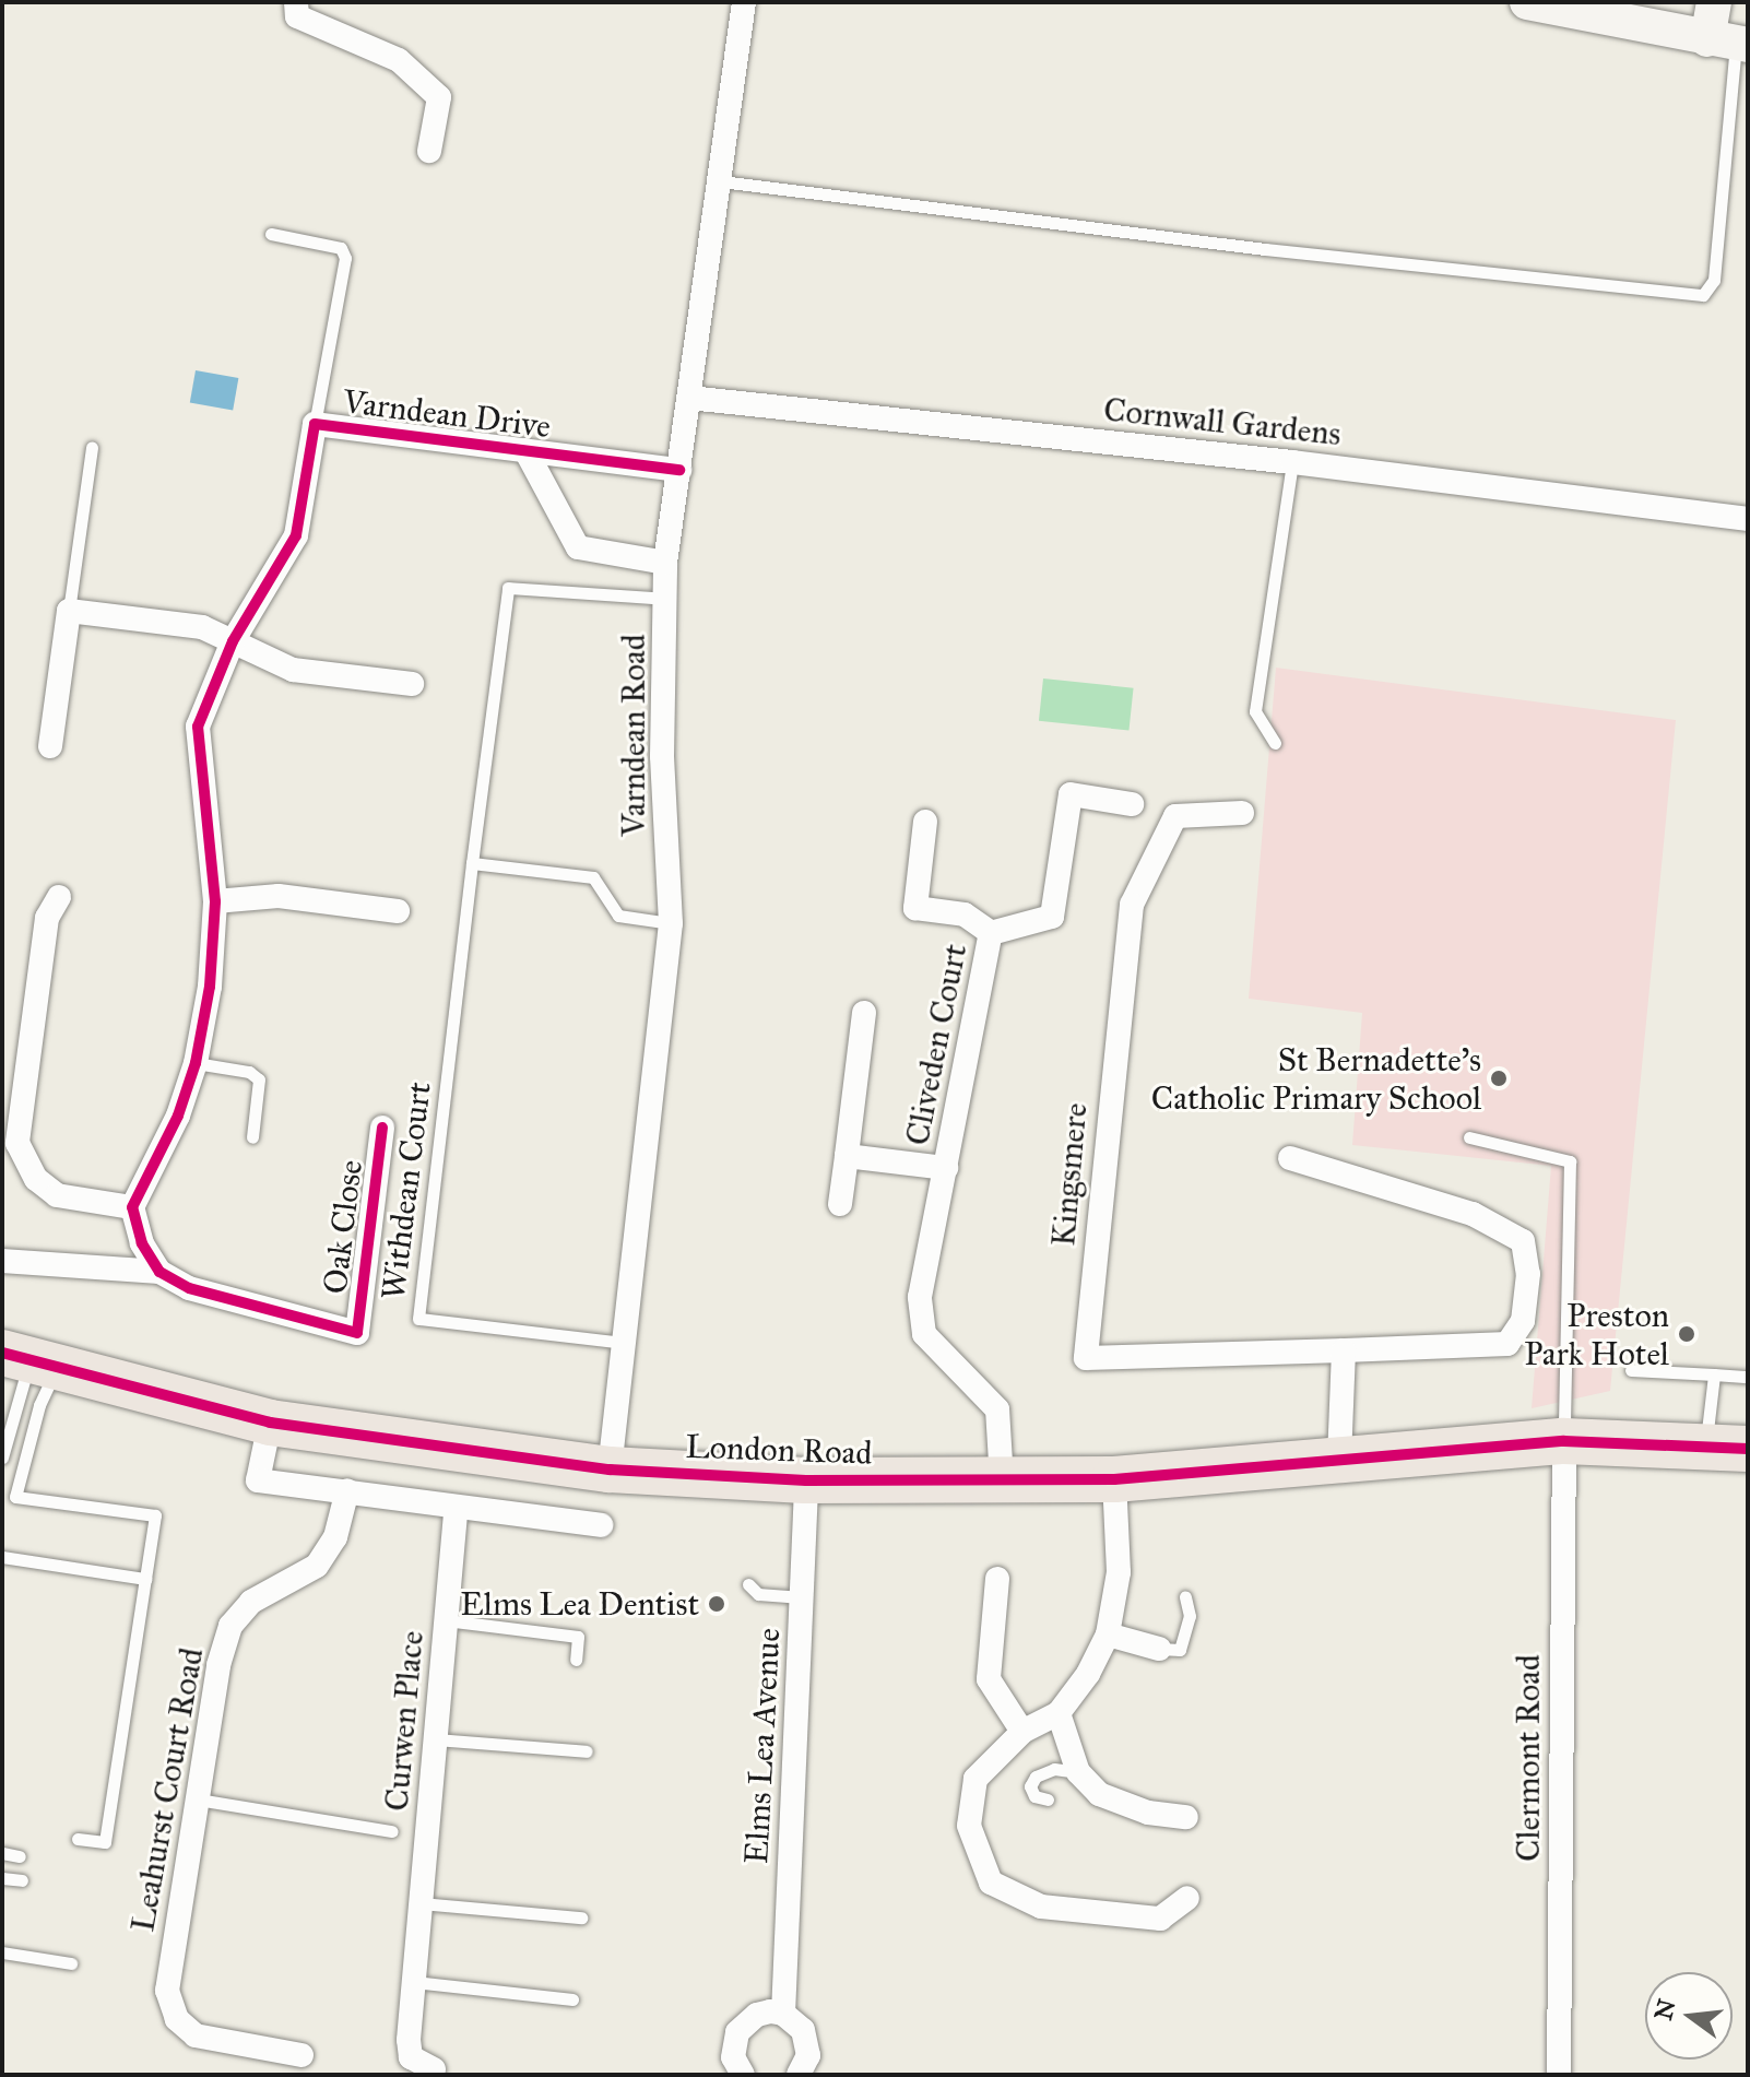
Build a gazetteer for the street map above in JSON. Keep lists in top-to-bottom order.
{
  "streets": {
    "highway": ["London Road"],
    "street": [
      "Varndean Drive",
      "Cornwall Gardens",
      "Varndean Road",
      "Cliveden Court",
      "Kingsmere",
      "Oak Close",
      "Curwen Place",
      "Elms Lea Avenue",
      "Clermont Road",
      "Leahurst Court Road"
    ],
    "lane": ["Withdean Court"]
  },
  "crossings": [
    ["Varndean Drive", "Varndean Road"],
    ["Cornwall Gardens", "Varndean Road"],
    ["Varndean Road", "Withdean Court"],
    ["Varndean Road", "London Road"],
    ["Cliveden Court", "London Road"],
    ["London Road", "Elms Lea Avenue"],
    ["London Road", "Clermont Road"]
  ],
  "places": ["St Bernadette's Catholic Primary School", "Preston Park Hotel", "Elms Lea Dentist"],
  "north": "left"
}
